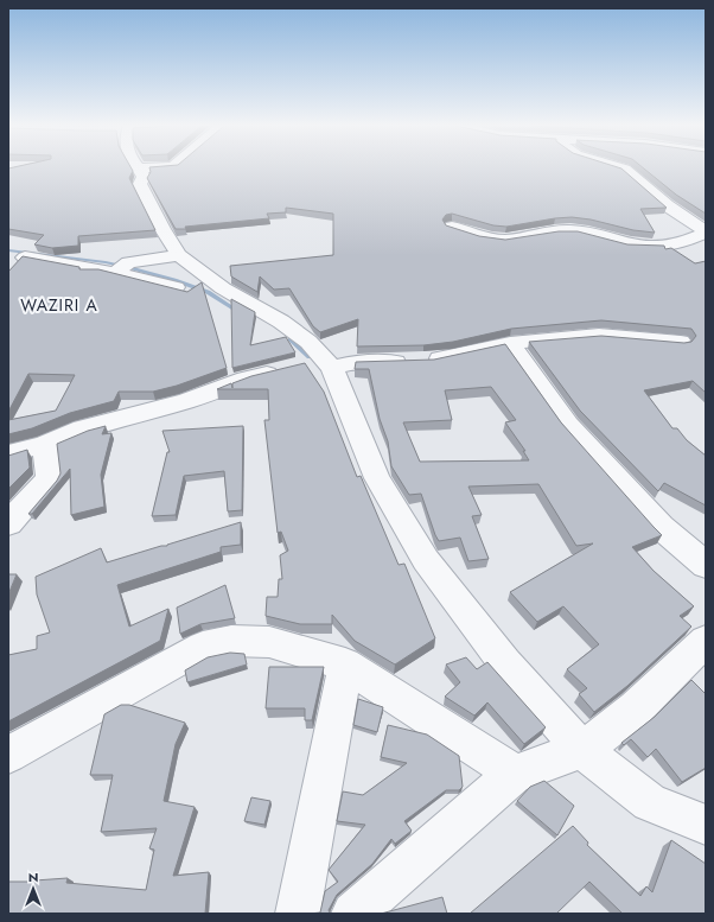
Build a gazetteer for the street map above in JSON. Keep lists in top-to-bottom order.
{
  "districts": ["WAZIRI A"],
  "north": "top"
}
